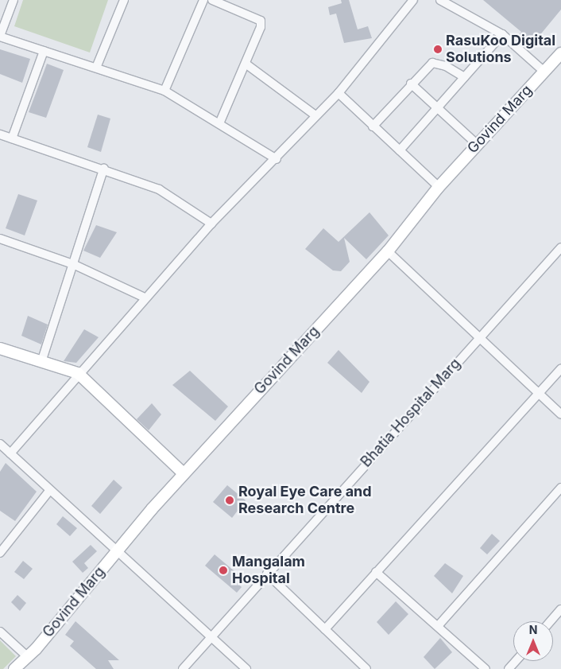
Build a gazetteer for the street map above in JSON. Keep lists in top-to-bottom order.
{
  "streets": {
    "street": ["Govind Marg", "Bhatia Hospital Marg"]
  },
  "places": ["RasuKoo Digital Solutions", "Royal Eye Care and Research Centre", "Mangalam Hospital"],
  "north": "top"
}
